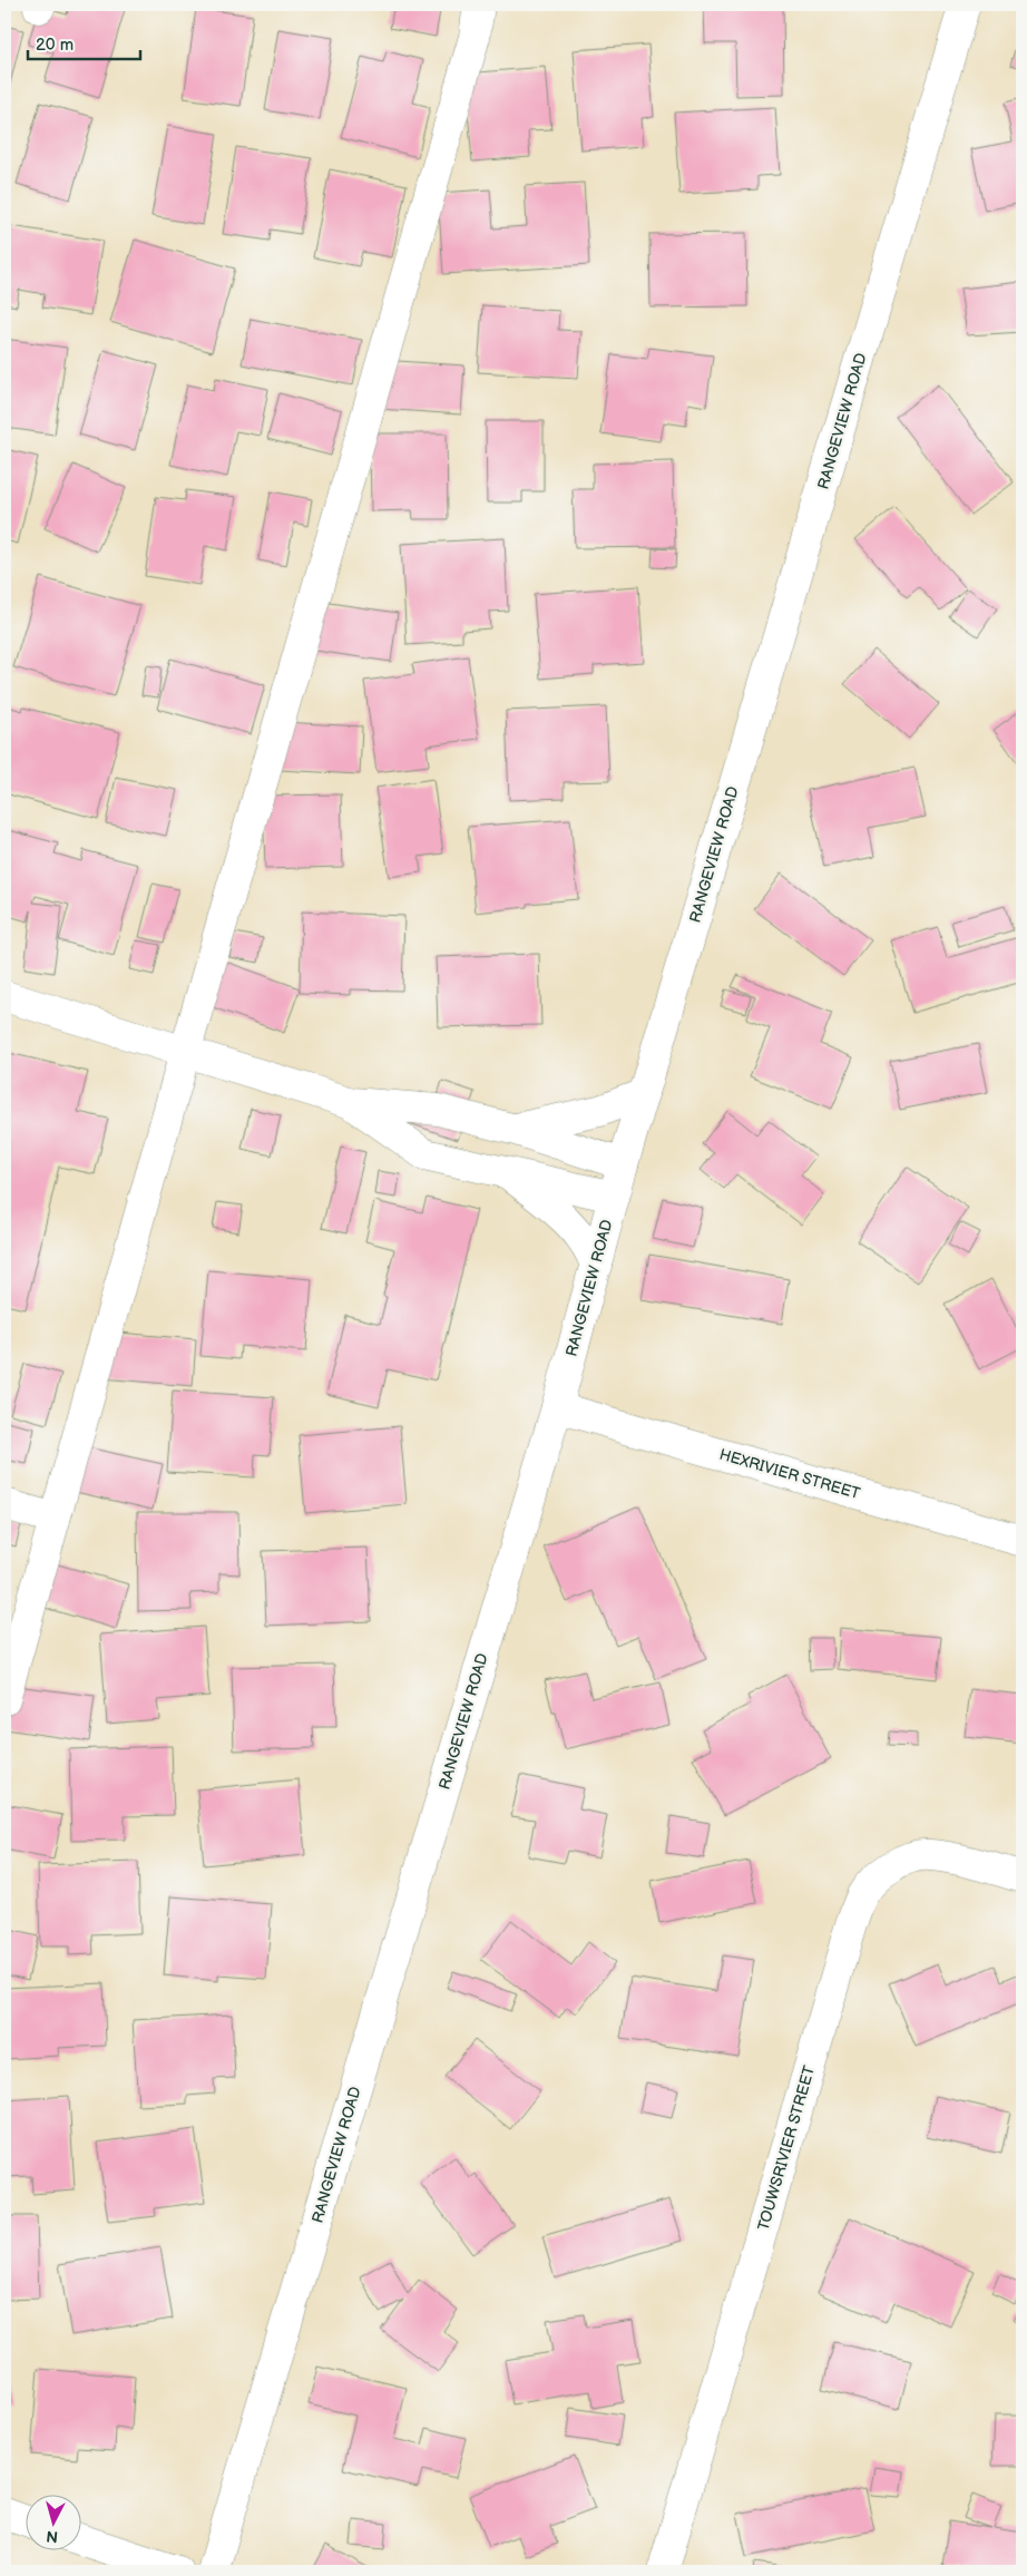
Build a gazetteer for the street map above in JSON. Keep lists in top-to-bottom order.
{
  "streets": {
    "street": ["RANGEVIEW ROAD", "HEXRIVIER STREET", "TOUWSRIVIER STREET"]
  },
  "crossings": [
    ["RANGEVIEW ROAD", "HEXRIVIER STREET"]
  ],
  "scale_bar": "20 m",
  "north": "bottom"
}
